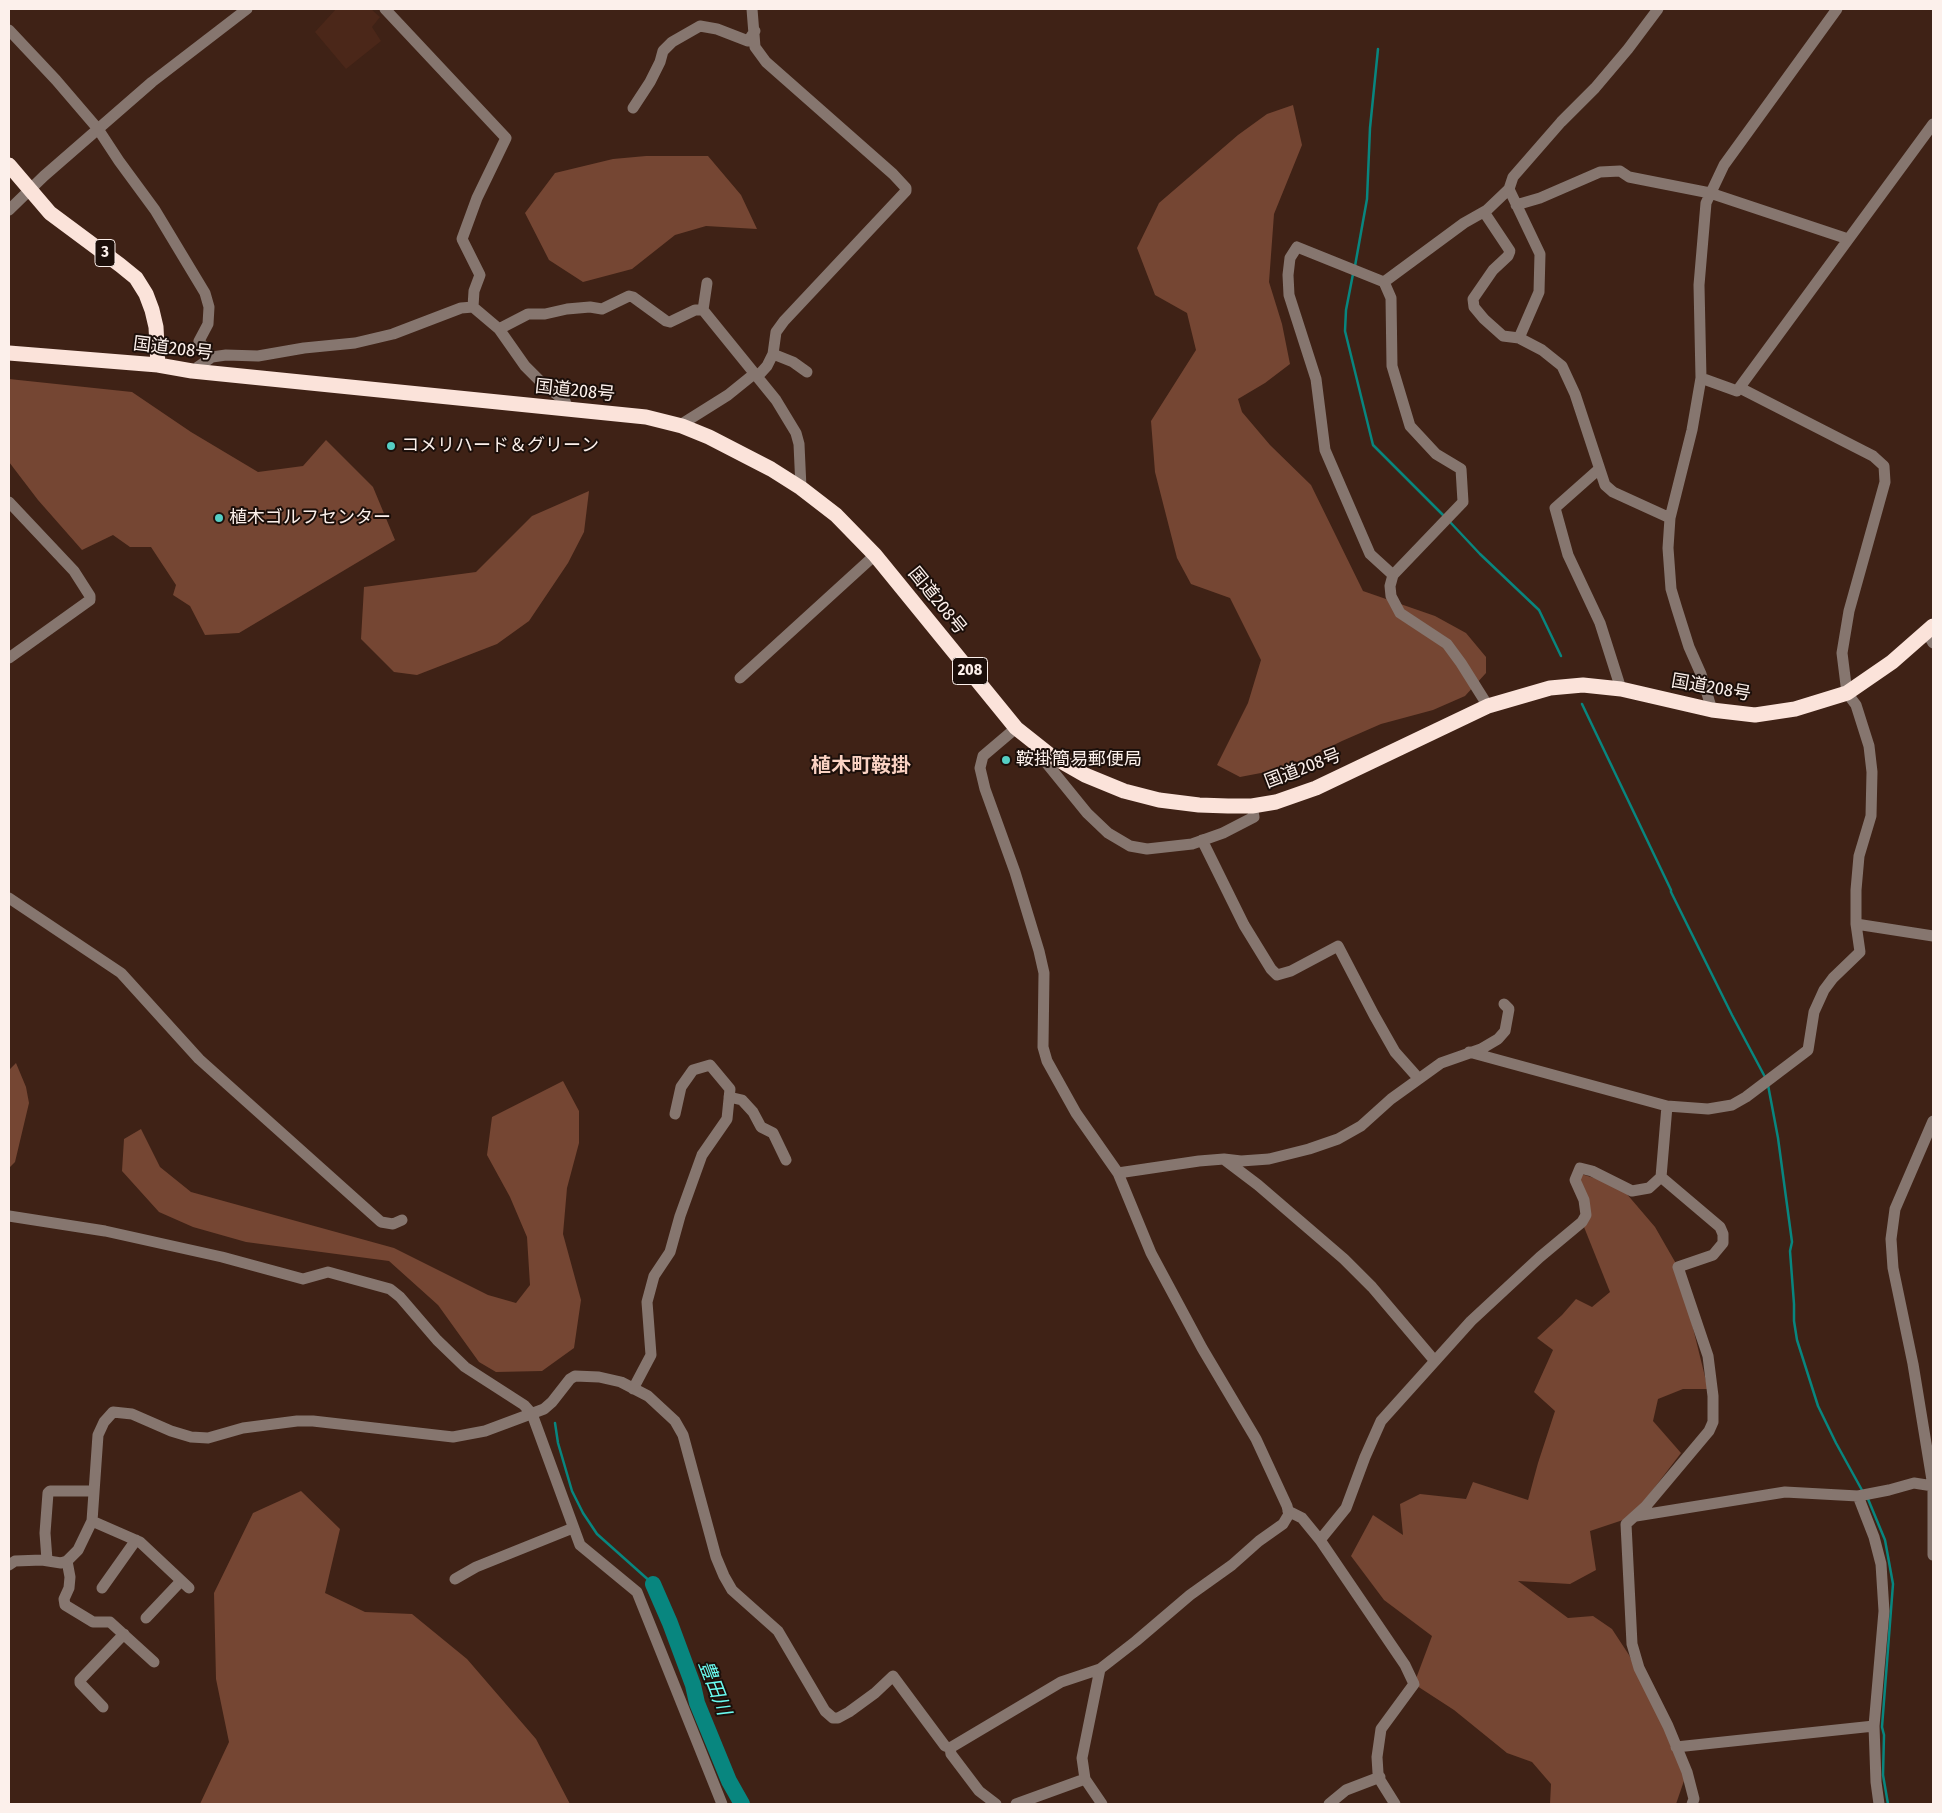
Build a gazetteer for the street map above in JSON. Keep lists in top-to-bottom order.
{
  "streets": {
    "highway": ["3", "国道208号", "208"]
  },
  "crossings": [
    ["3", "国道208号"]
  ],
  "districts": ["植木町鞍掛"],
  "water": ["豊田川"],
  "places": ["コメリハード＆グリーン", "植木ゴルフセンター", "鞍掛簡易郵便局"]
}
